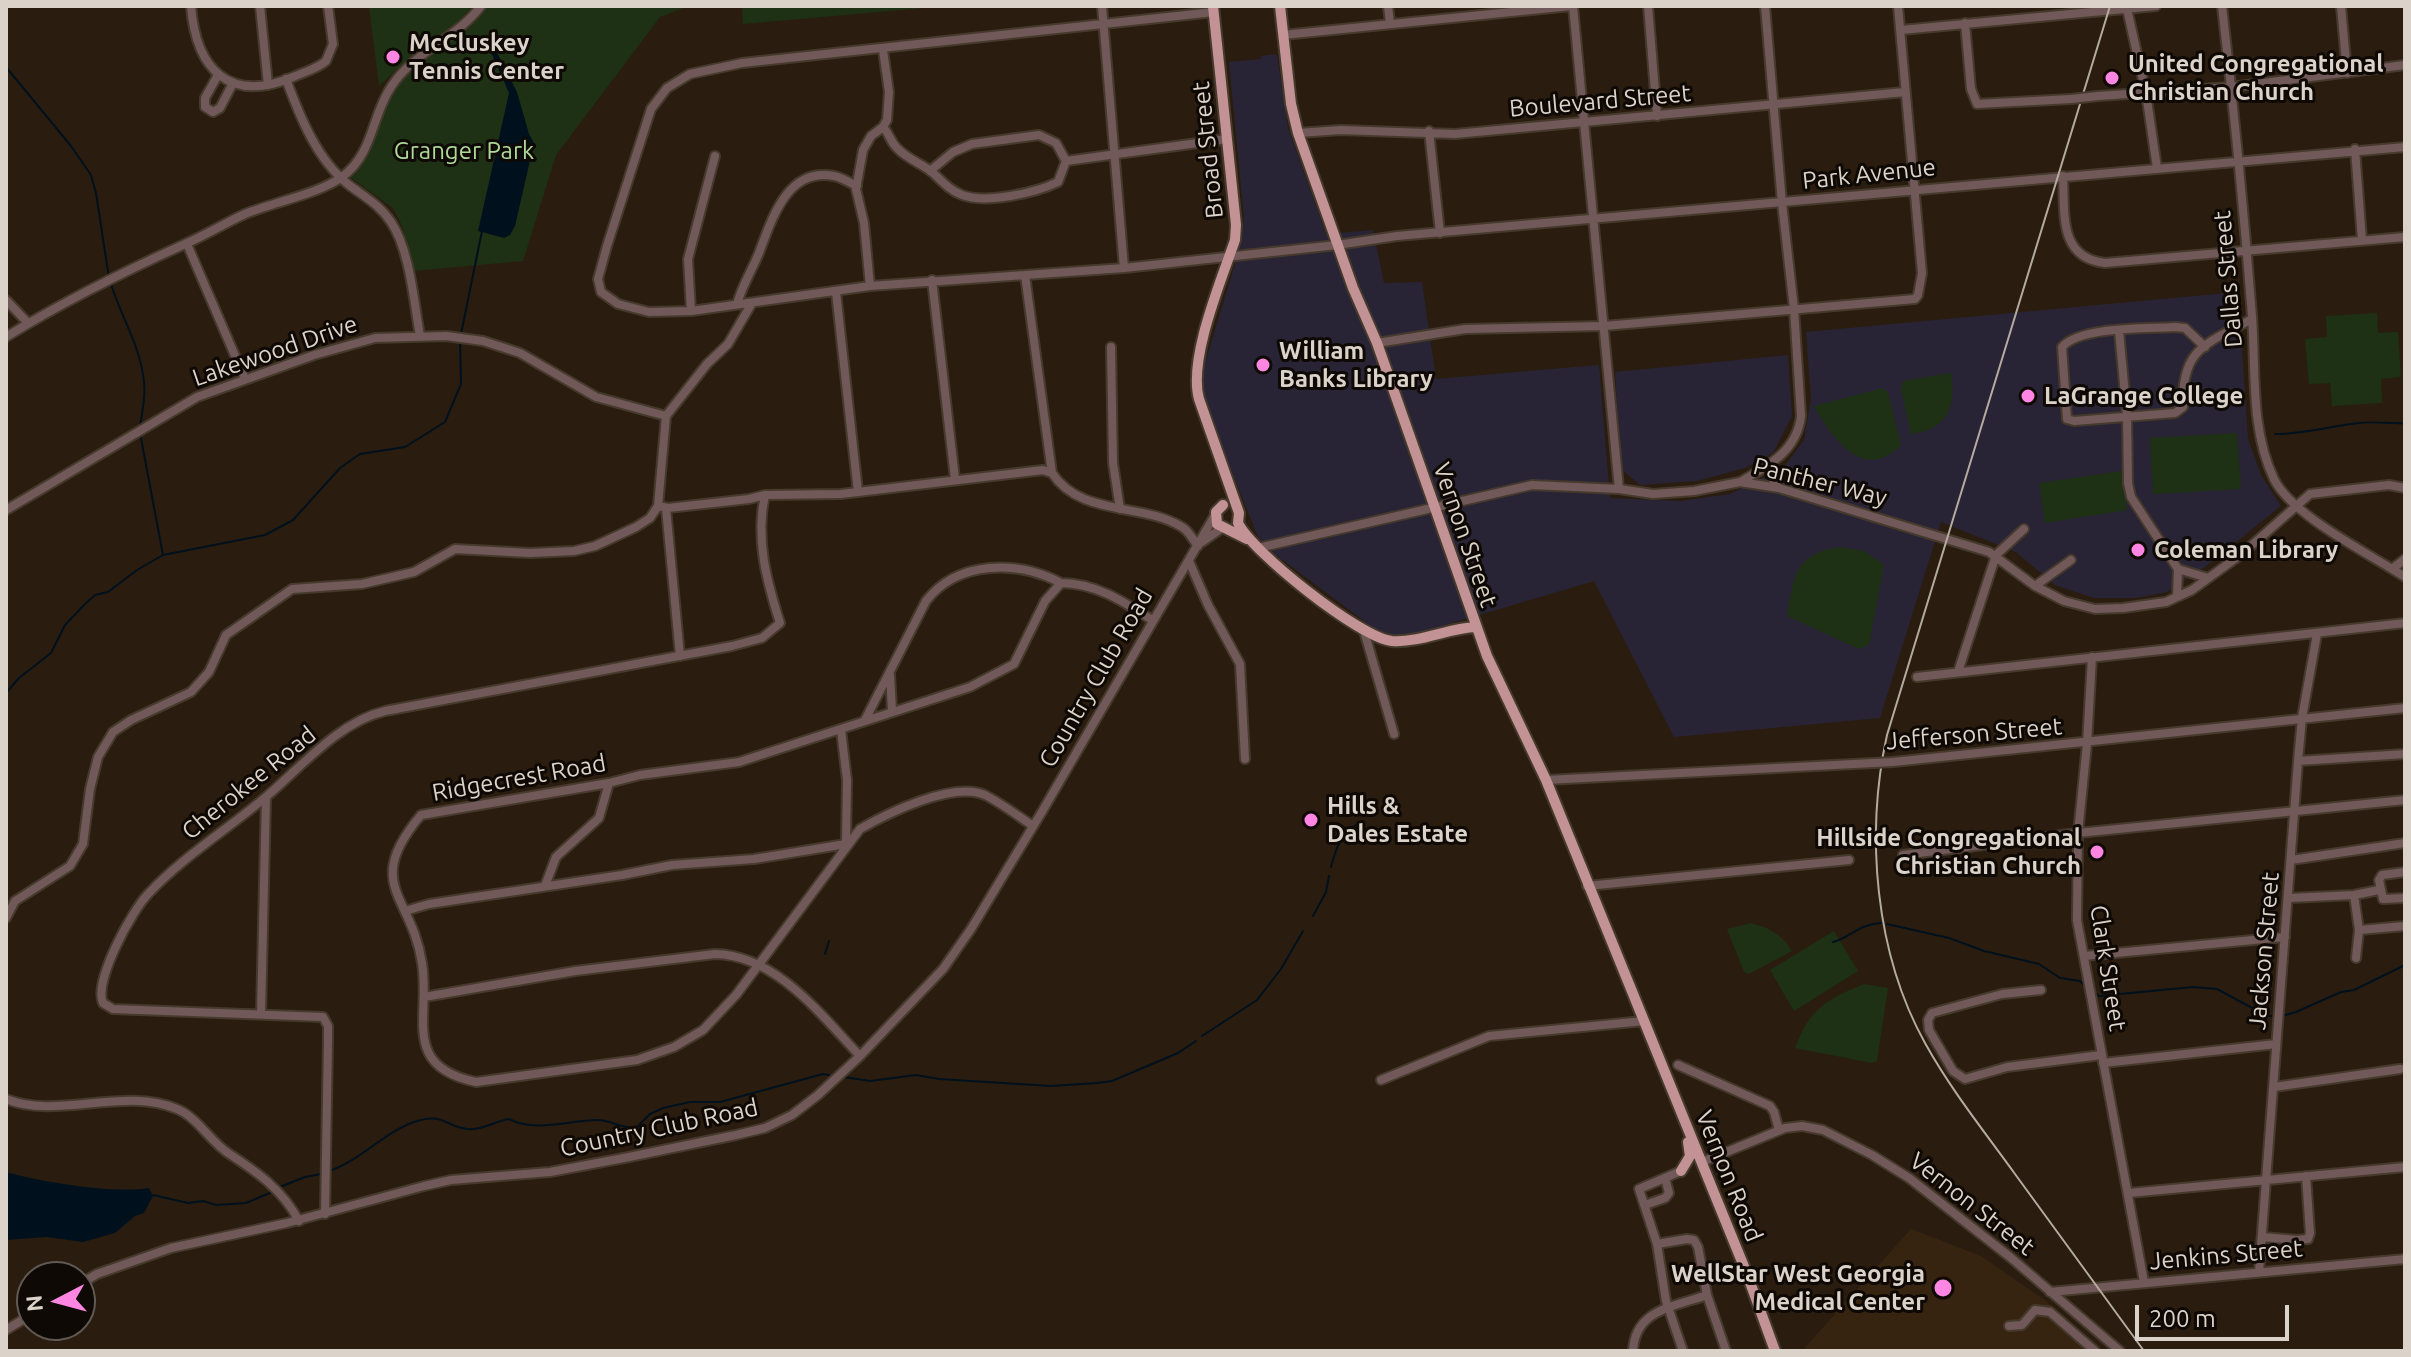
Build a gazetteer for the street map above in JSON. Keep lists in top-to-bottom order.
{
  "streets": {
    "main road": ["Broad Street", "Vernon Street", "Vernon Road"],
    "street": [
      "Boulevard Street",
      "Park Avenue",
      "Dallas Street",
      "Lakewood Drive",
      "Panther Way",
      "Country Club Road",
      "Jefferson Street",
      "Ridgecrest Road",
      "Cherokee Road",
      "Jackson Street",
      "Clark Street",
      "Jenkins Street"
    ]
  },
  "crossings": [
    ["Boulevard Street", "Vernon Street"],
    ["Broad Street", "Park Avenue"],
    ["Broad Street", "Country Club Road"],
    ["Park Avenue", "Dallas Street"],
    ["Park Avenue", "Vernon Street"],
    ["Dallas Street", "Panther Way"],
    ["Panther Way", "Vernon Street"],
    ["Vernon Street", "Jefferson Street"],
    ["Vernon Street", "Vernon Road"],
    ["Vernon Street", "Jenkins Street"],
    ["Country Club Road", "Ridgecrest Road"],
    ["Country Club Road", "Cherokee Road"],
    ["Jefferson Street", "Jackson Street"],
    ["Jefferson Street", "Clark Street"],
    ["Jackson Street", "Jenkins Street"],
    ["Clark Street", "Jenkins Street"]
  ],
  "parks": ["Granger Park"],
  "places": [
    "McCluskey Tennis Center",
    "United Congregational Christian Church",
    "William Banks Library",
    "LaGrange College",
    "Coleman Library",
    "Hills & Dales Estate",
    "Hillside Congregational Christian Church",
    "WellStar West Georgia Medical Center"
  ],
  "scale_bar": "200 m",
  "north": "left"
}
